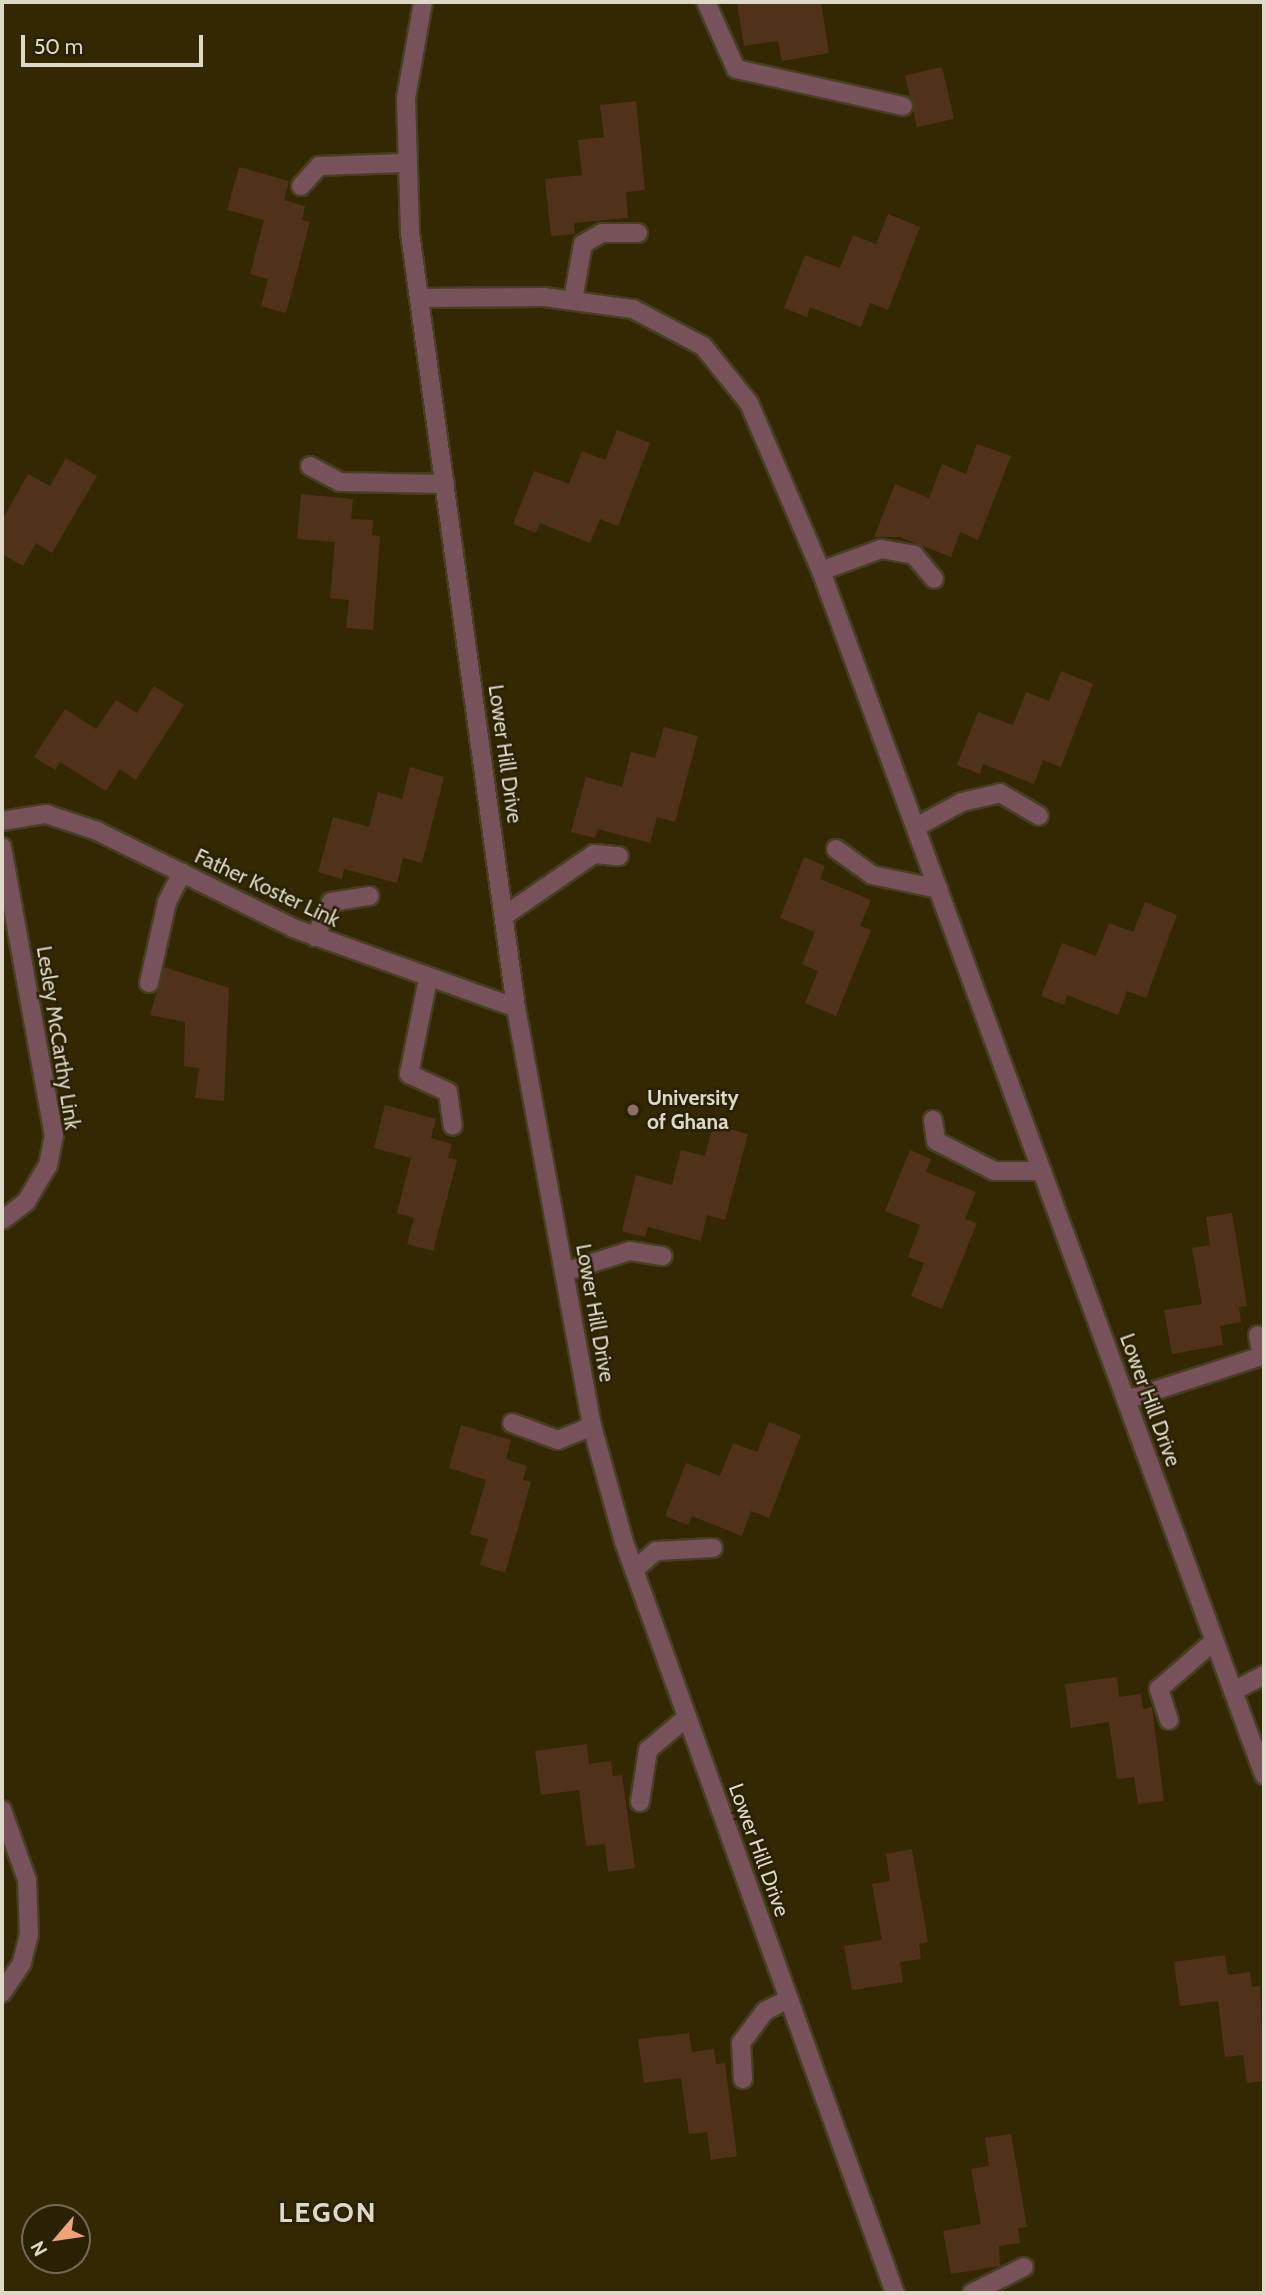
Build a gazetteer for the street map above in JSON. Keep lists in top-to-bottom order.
{
  "streets": {
    "street": ["Lower Hill Drive", "Father Koster Link", "Lesley McCarthy Link"]
  },
  "crossings": [
    ["Lower Hill Drive", "Father Koster Link"]
  ],
  "districts": ["LEGON"],
  "places": ["University of Ghana"],
  "scale_bar": "50 m",
  "north": "bottom left"
}
